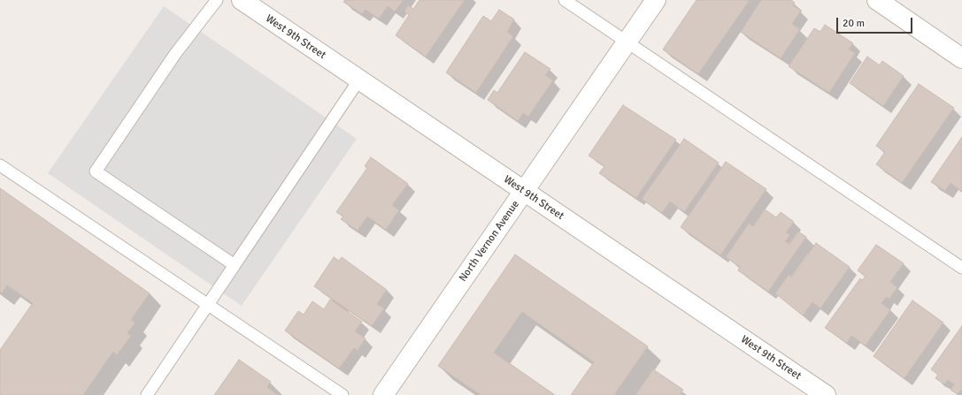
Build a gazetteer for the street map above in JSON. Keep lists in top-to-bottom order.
{
  "streets": {
    "street": ["West 9th Street", "North Vernon Avenue"]
  },
  "crossings": [
    ["West 9th Street", "North Vernon Avenue"]
  ],
  "scale_bar": "20 m"
}
